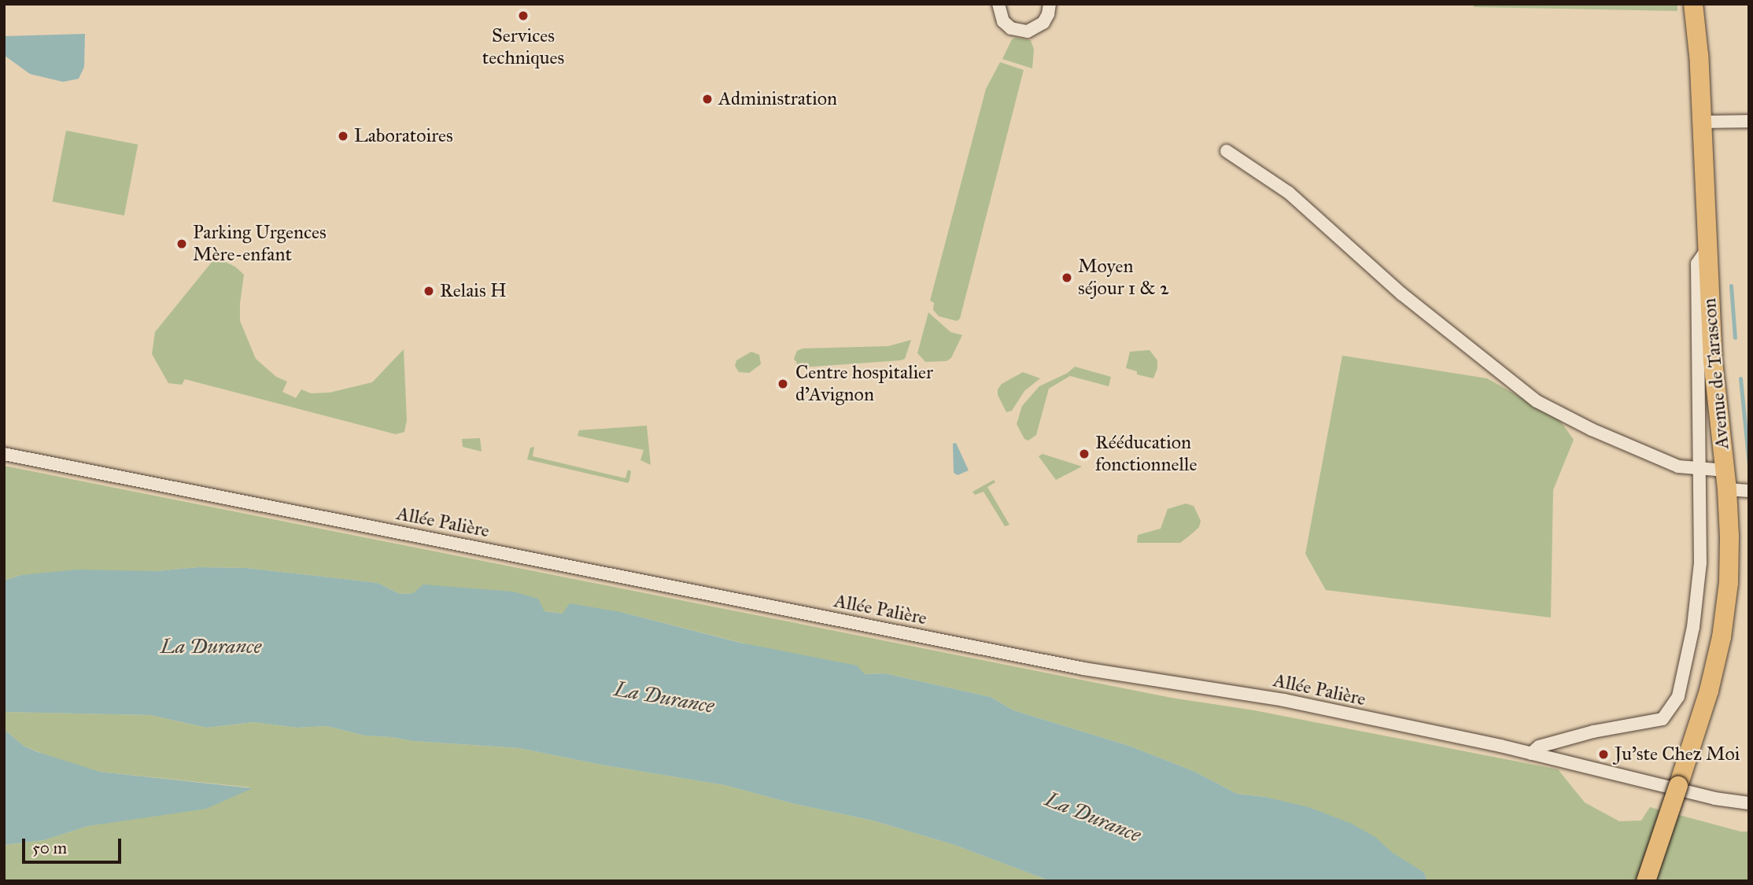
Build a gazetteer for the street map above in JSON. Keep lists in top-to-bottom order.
{
  "streets": {
    "main road": ["Avenue de Tarascon"],
    "street": ["Allée Palière"]
  },
  "water": ["La Durance"],
  "places": [
    "Services techniques",
    "Administration",
    "Laboratoires",
    "Parking Urgences Mère-enfant",
    "Moyen séjour 1 & 2",
    "Relais H",
    "Centre hospitalier d'Avignon",
    "Rééducation fonctionnelle",
    "Ju'ste Chez Moi"
  ],
  "scale_bar": "50 m"
}
